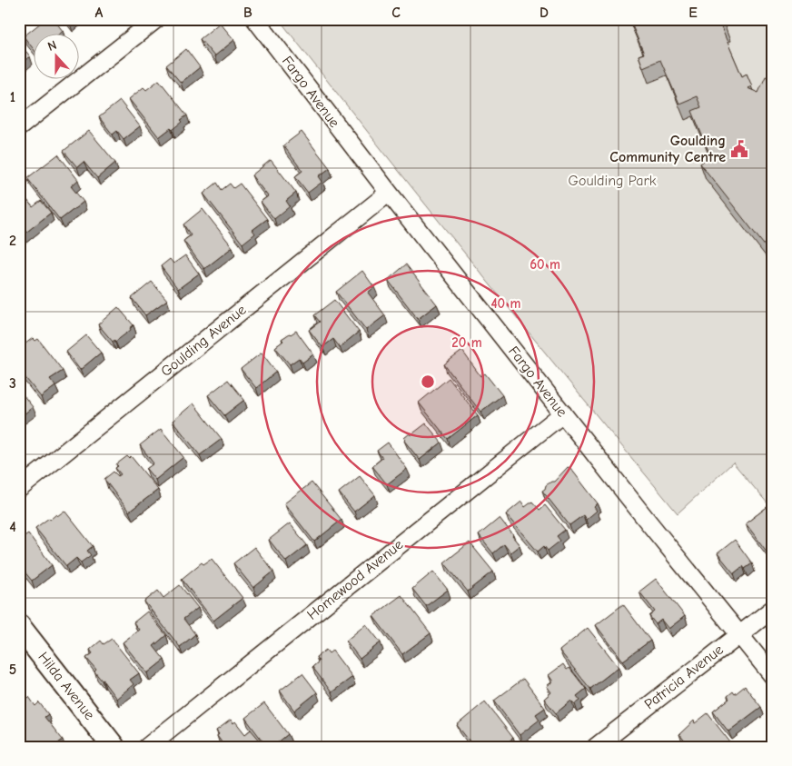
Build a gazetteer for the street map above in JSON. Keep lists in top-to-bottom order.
{
  "streets": {
    "street": [
      "Fargo Avenue",
      "Goulding Avenue",
      "Homewood Avenue",
      "Patricia Avenue",
      "Hilda Avenue"
    ]
  },
  "crossings": [
    ["Fargo Avenue", "Goulding Avenue"],
    ["Fargo Avenue", "Homewood Avenue"],
    ["Fargo Avenue", "Patricia Avenue"]
  ],
  "parks": ["Goulding Park"],
  "places": {
    "public building": ["Goulding Community Centre"]
  },
  "north": "top",
  "grid": {
    "columns": [
      "A",
      "B",
      "C",
      "D",
      "E"
    ],
    "rows": [
      "1",
      "2",
      "3",
      "4",
      "5"
    ]
  },
  "rings": ["60 m", "40 m", "20 m"]
}
